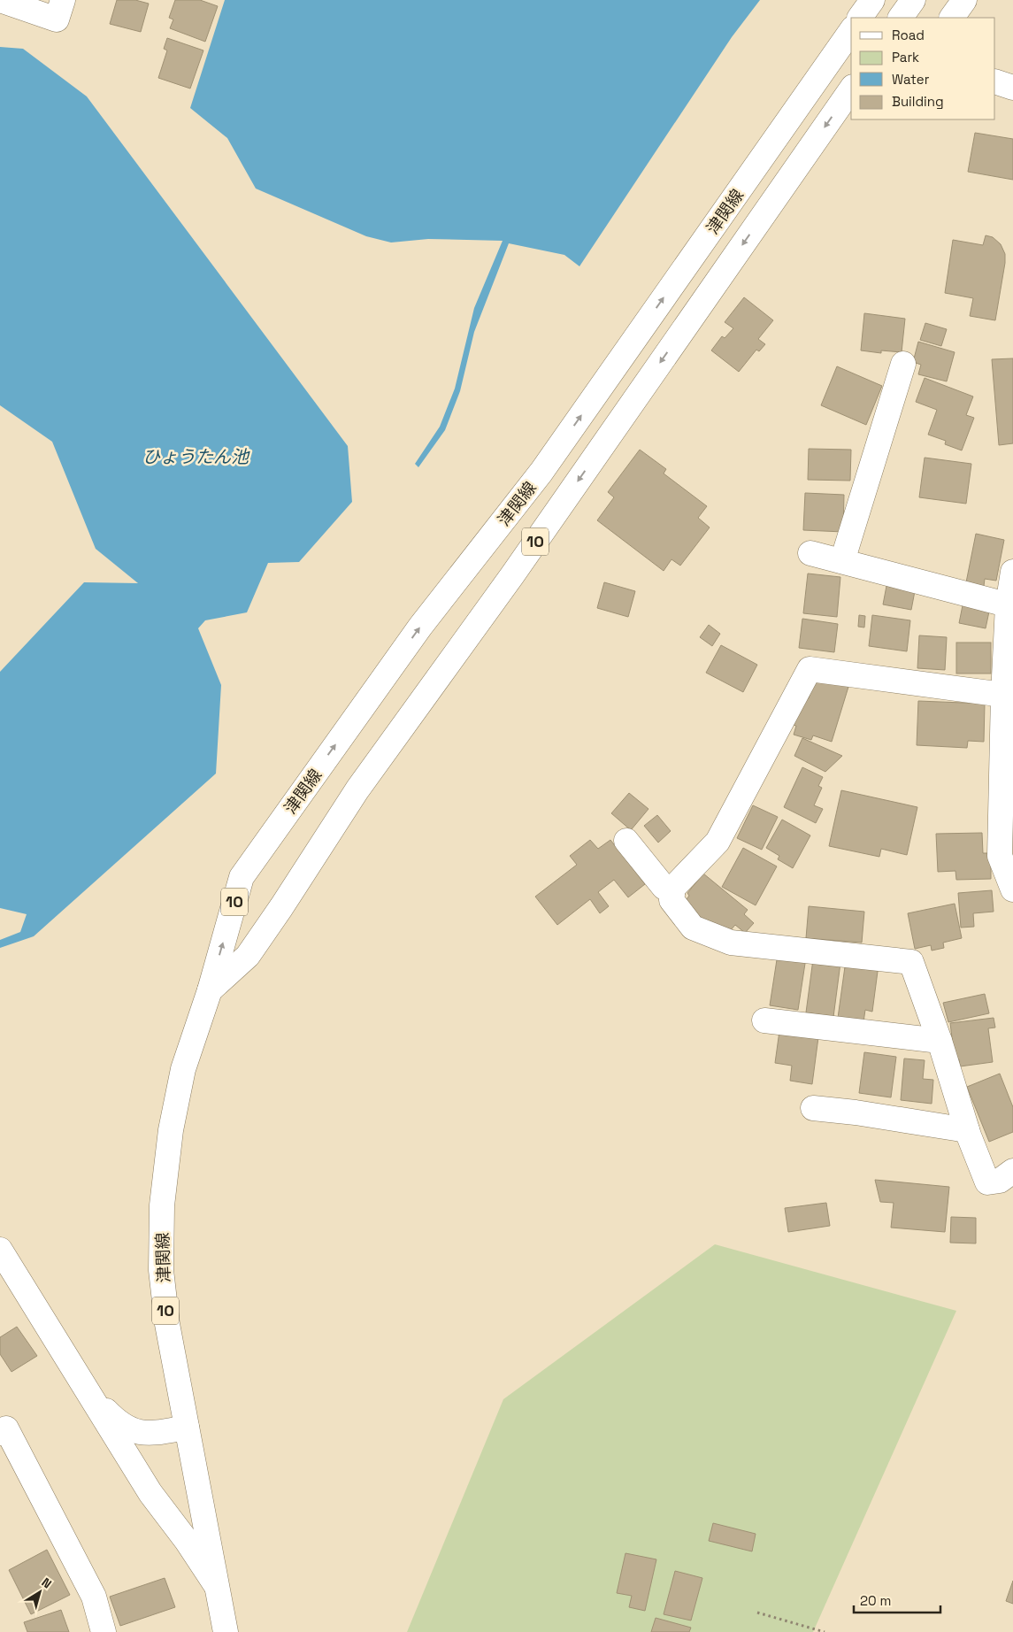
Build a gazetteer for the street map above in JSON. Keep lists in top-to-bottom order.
{
  "streets": {
    "street": ["津関線", "10"]
  },
  "water": ["ひょうたん池"],
  "legend": [
    "Road",
    "Park",
    "Water",
    "Building"
  ],
  "scale_bar": "20 m",
  "north": "top right"
}
